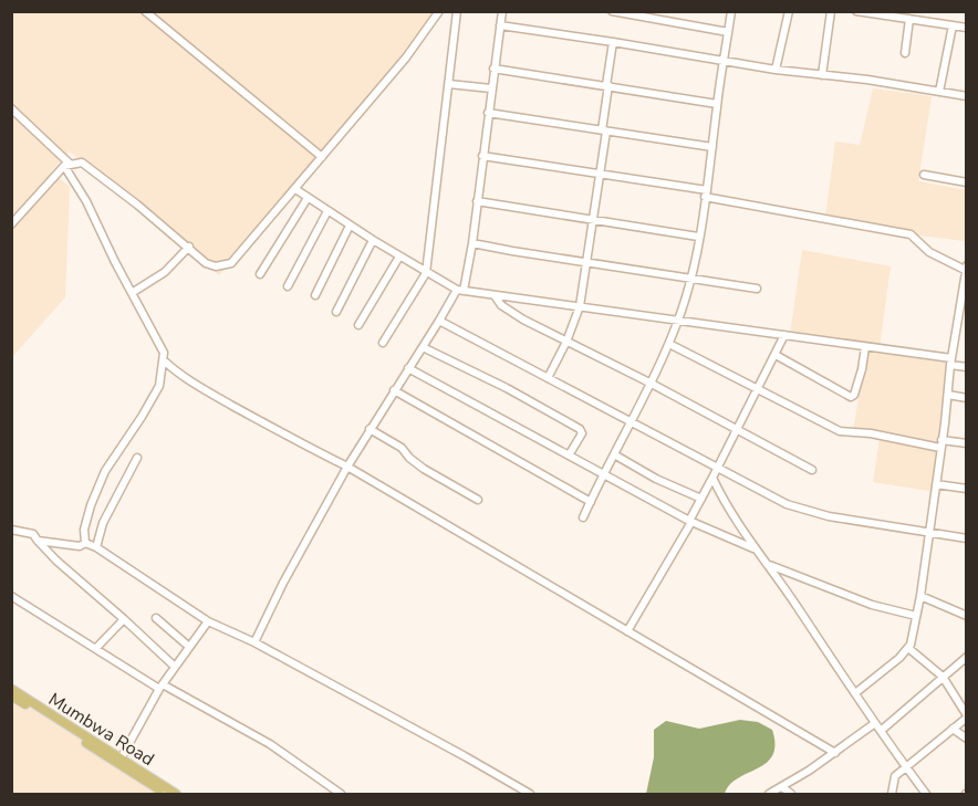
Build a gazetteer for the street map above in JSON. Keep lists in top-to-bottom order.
{
  "streets": {
    "main road": ["Mumbwa Road"]
  }
}
